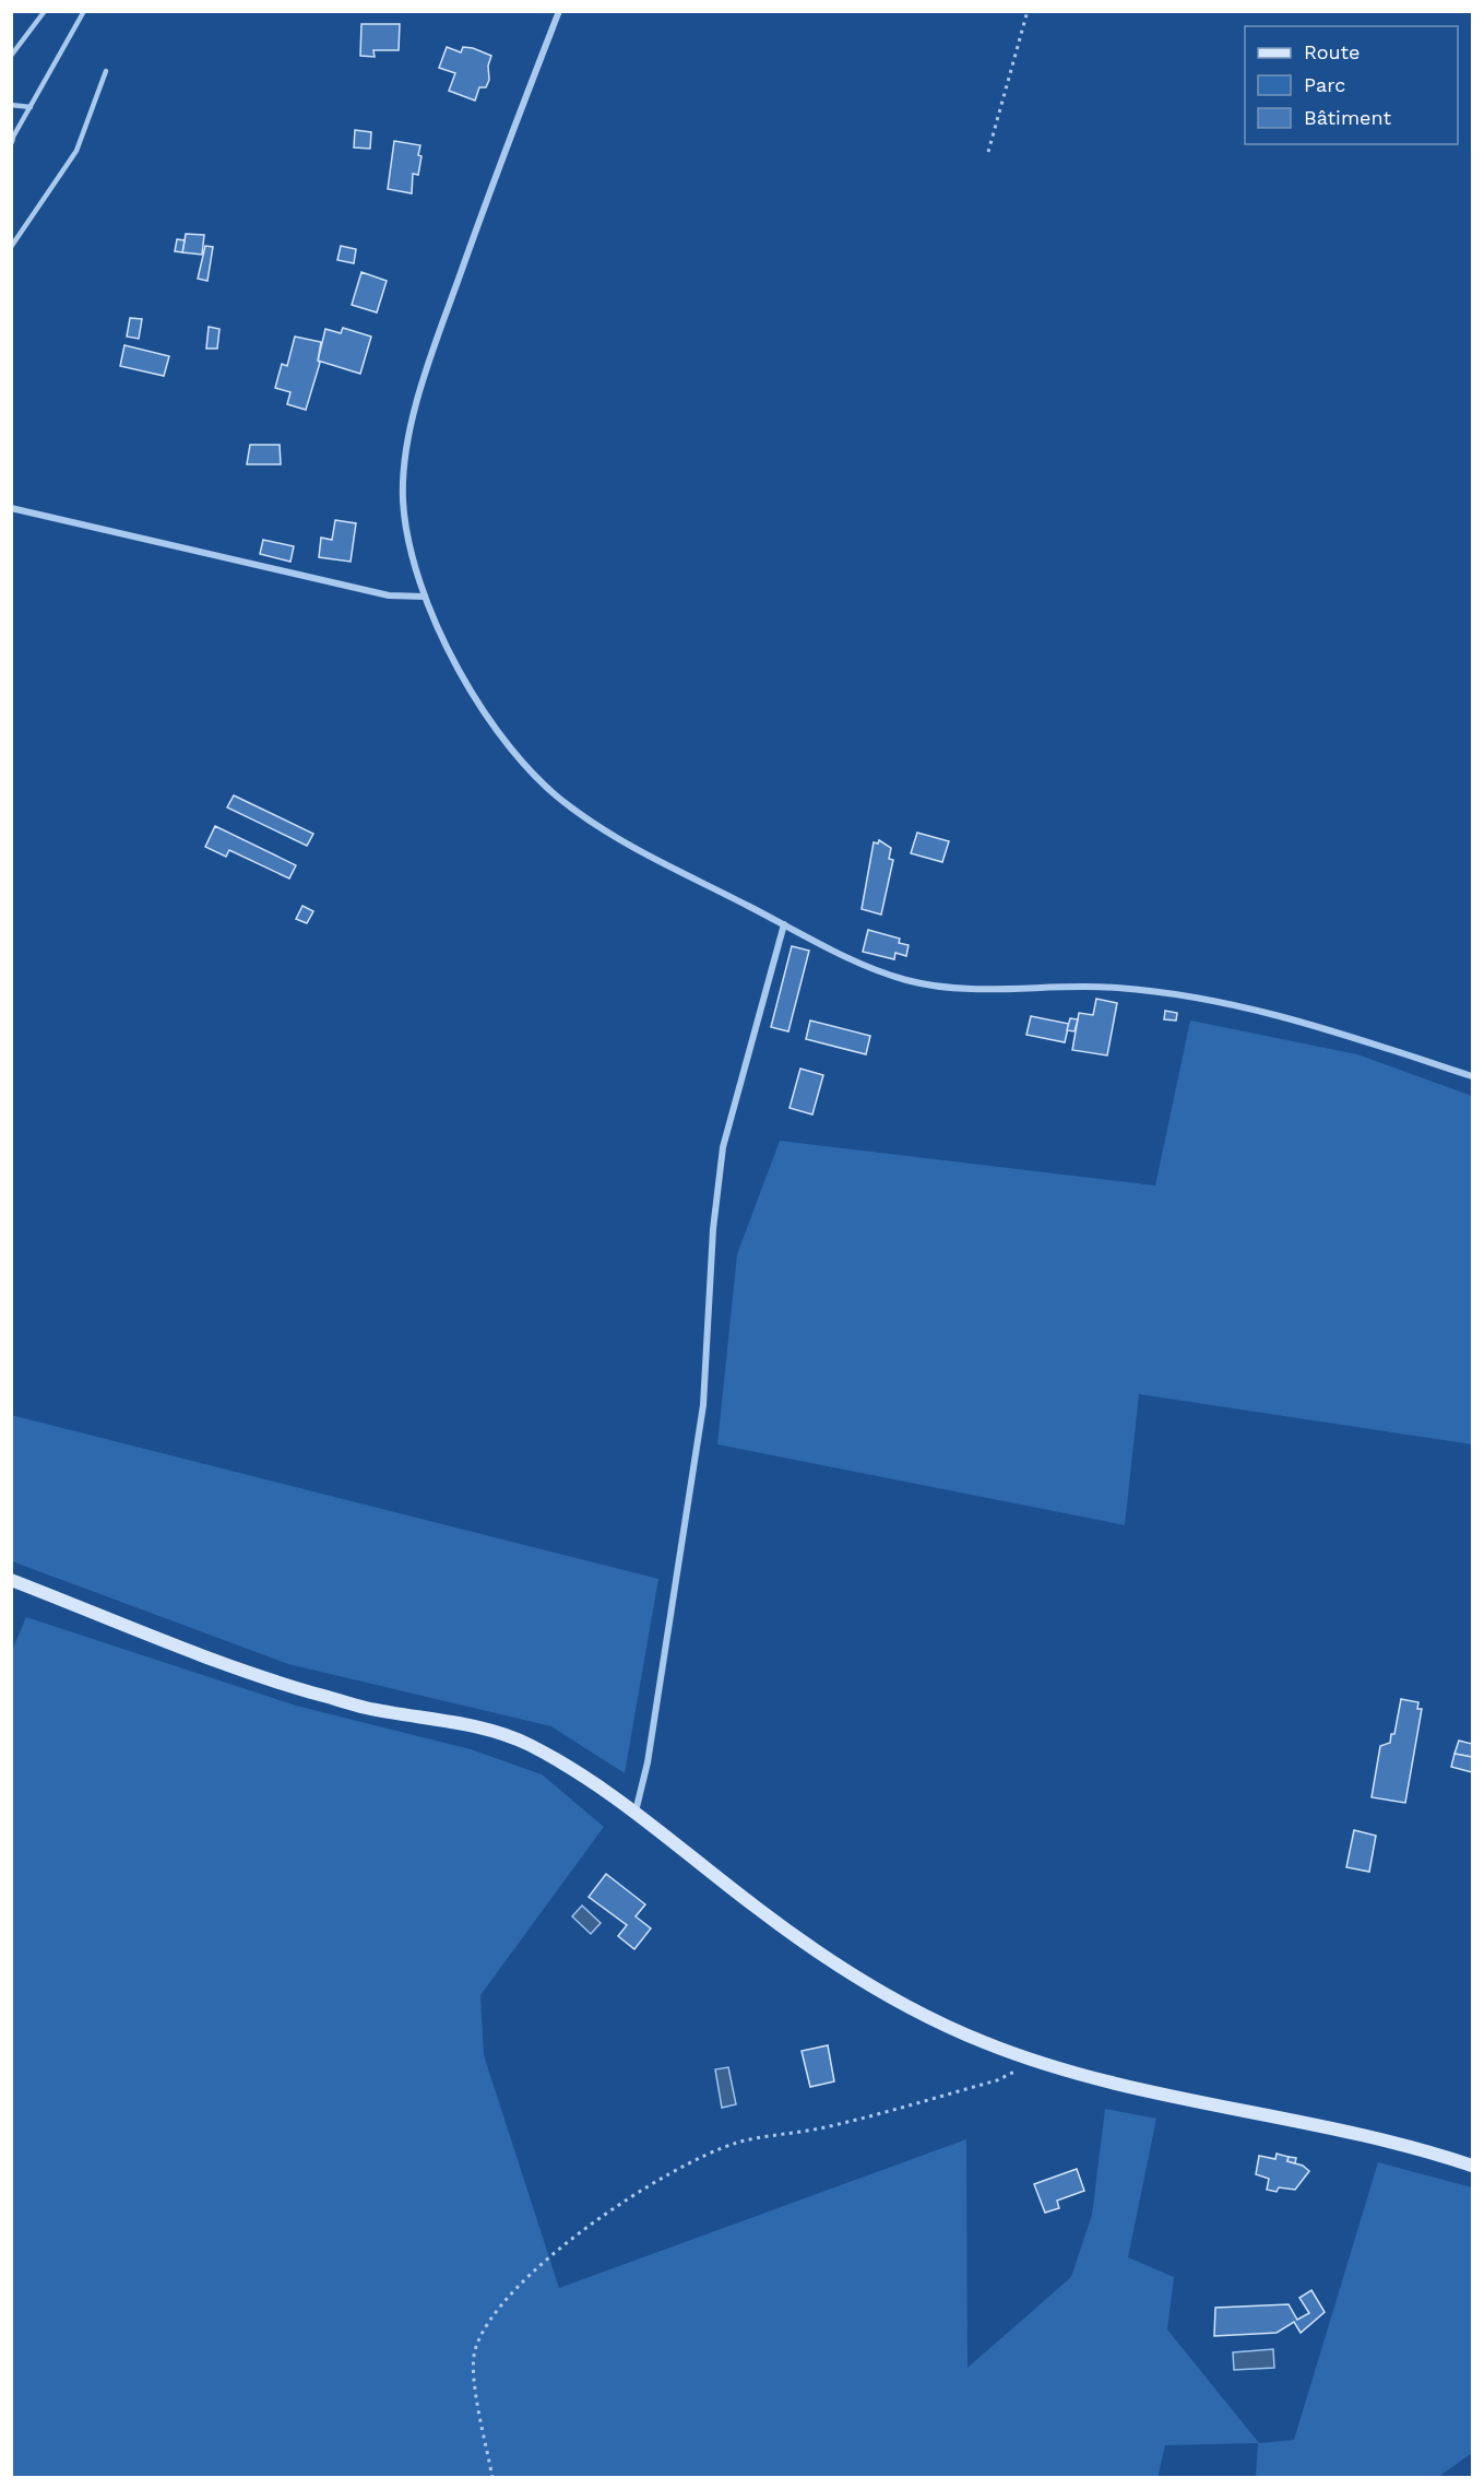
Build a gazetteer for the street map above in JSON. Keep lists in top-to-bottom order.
{
  "legend": ["Route", "Parc", "Bâtiment"]
}
